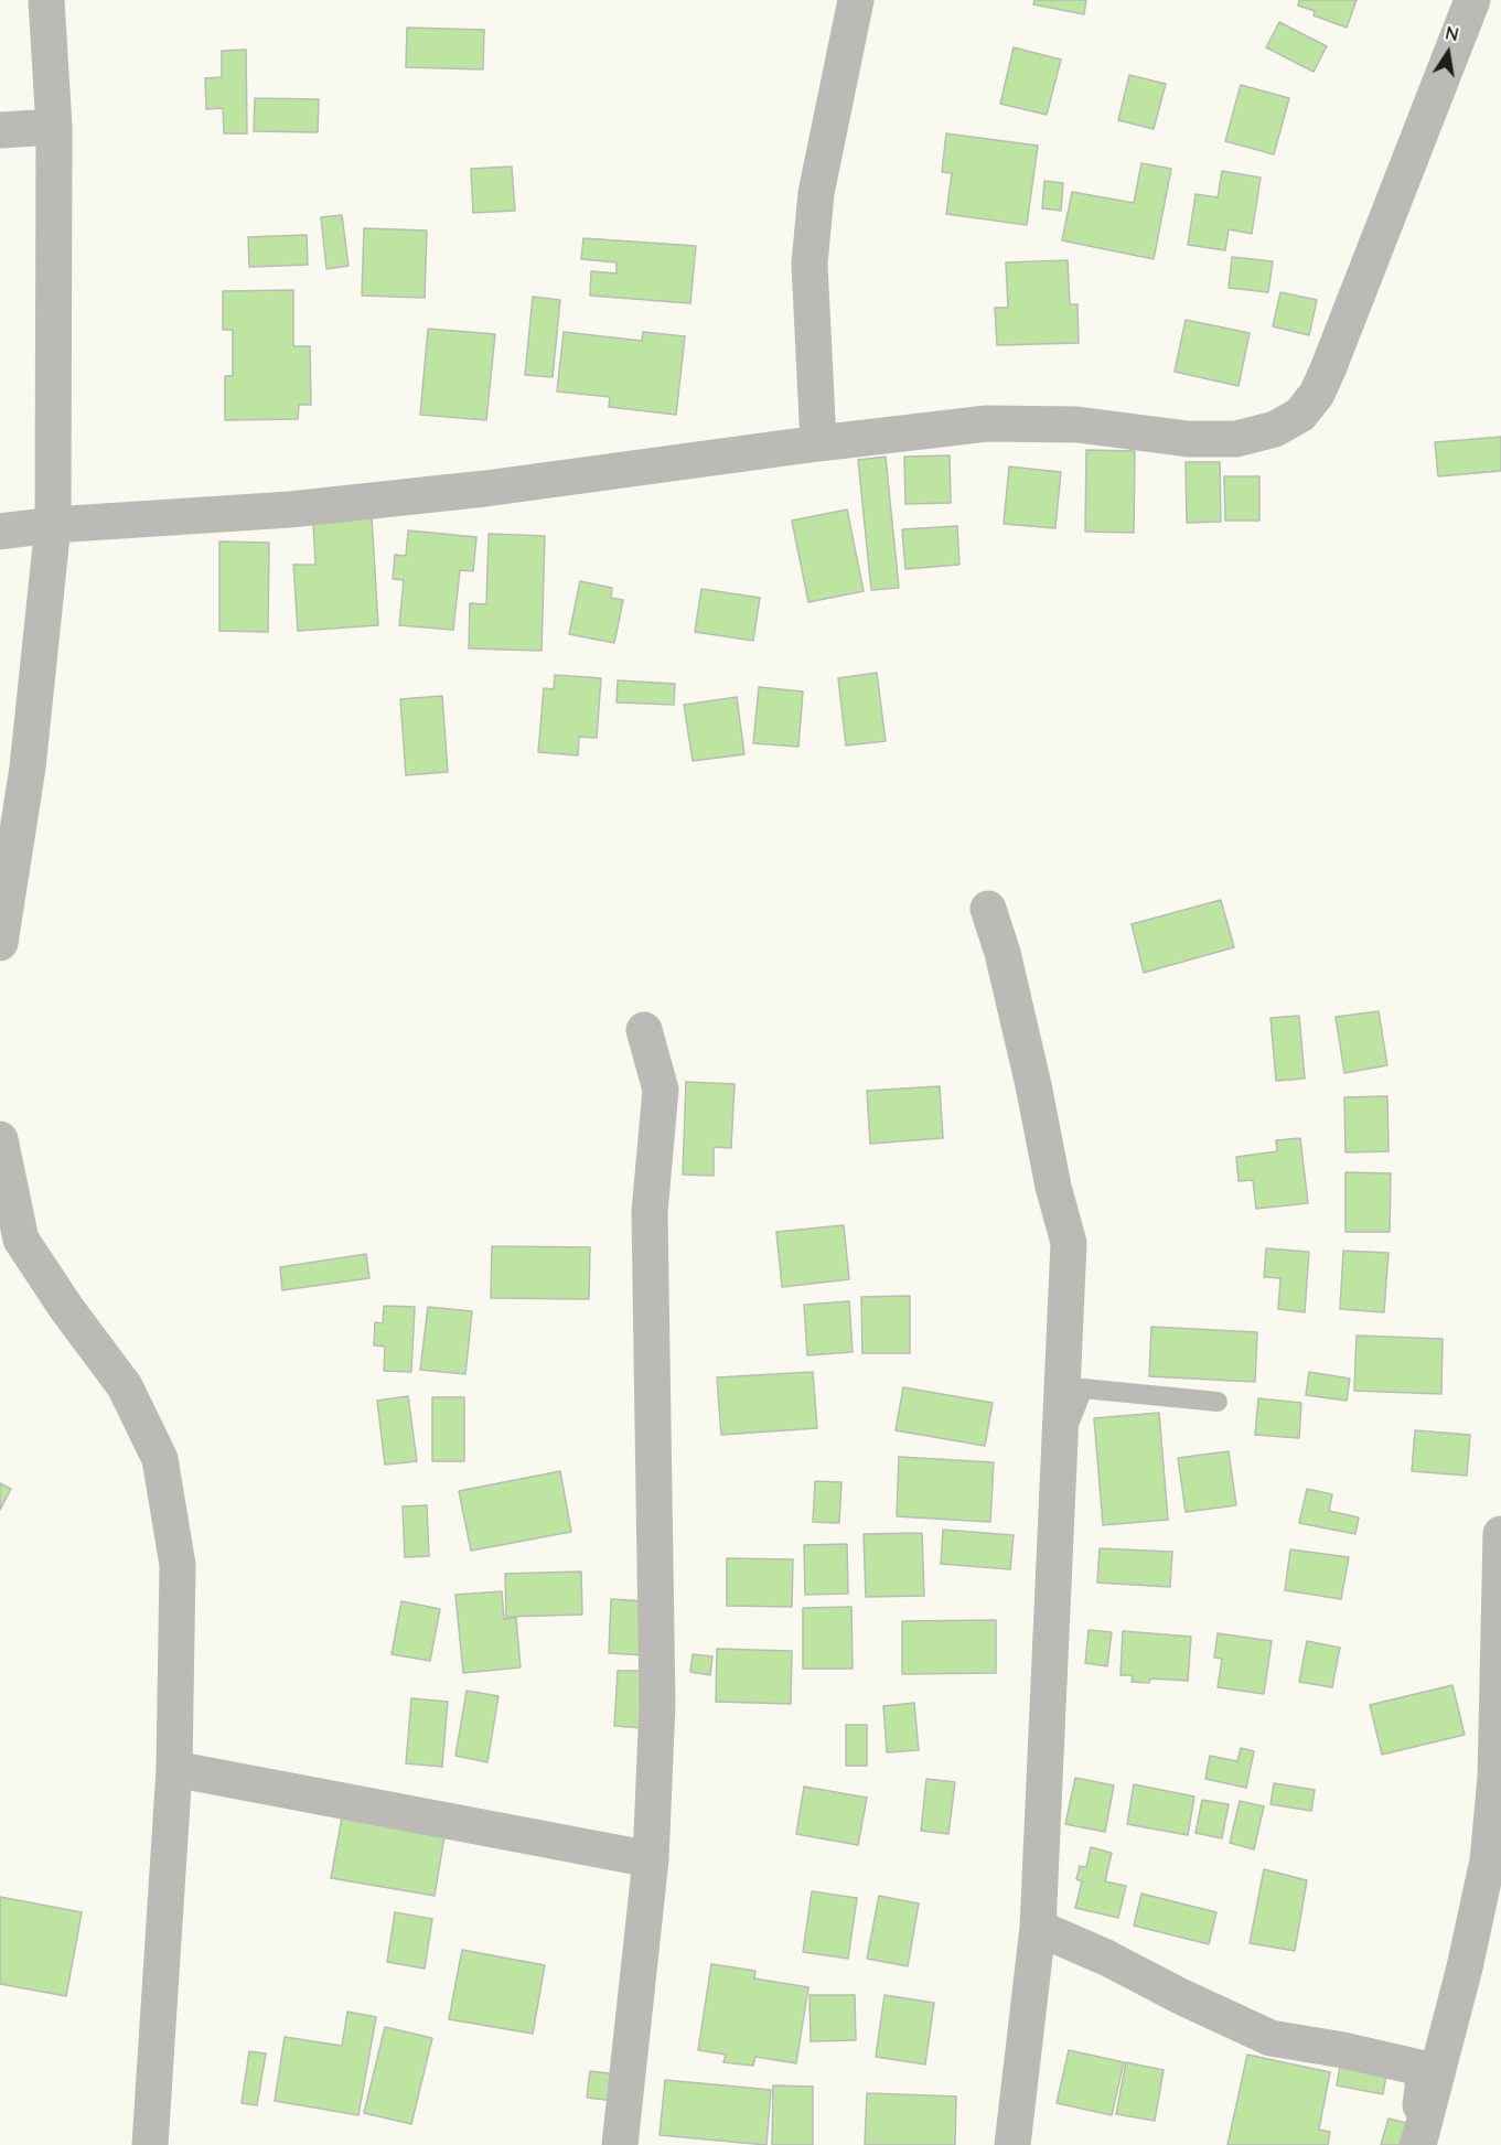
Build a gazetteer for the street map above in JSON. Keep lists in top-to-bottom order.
{
  "north": "top"
}
